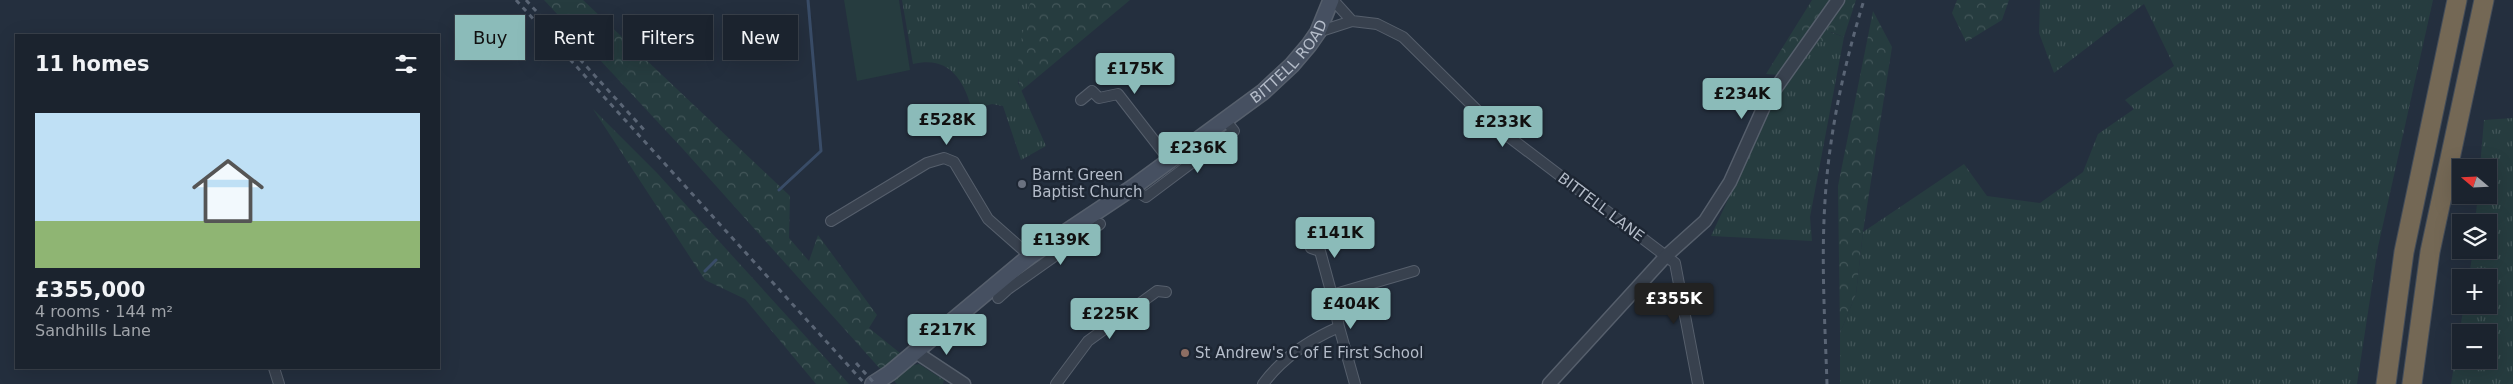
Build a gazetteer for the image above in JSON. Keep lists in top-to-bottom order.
{
  "streets": {
    "main road": ["BITTELL ROAD"],
    "street": ["BITTELL LANE"]
  },
  "crossings": [
    ["BITTELL ROAD", "BITTELL LANE"]
  ],
  "places": ["Barnt Green Baptist Church", "St Andrew's C of E First School"],
  "north": "left",
  "page": {
    "chip": [
      "Buy",
      "Rent",
      "Filters",
      "New"
    ],
    "heading": "11 homes",
    "price": [
      "£175K",
      "£234K",
      "£528K",
      "£233K",
      "£236K",
      "£141K",
      "£139K",
      "£355K",
      "£404K",
      "£225K",
      "£217K"
    ],
    "list": [
      {
        "name": "£355,000",
        "note": "4 rooms · 144 m² · Sandhills Lane"
      }
    ],
    "map_buttons": ["+", "−"]
  }
}
